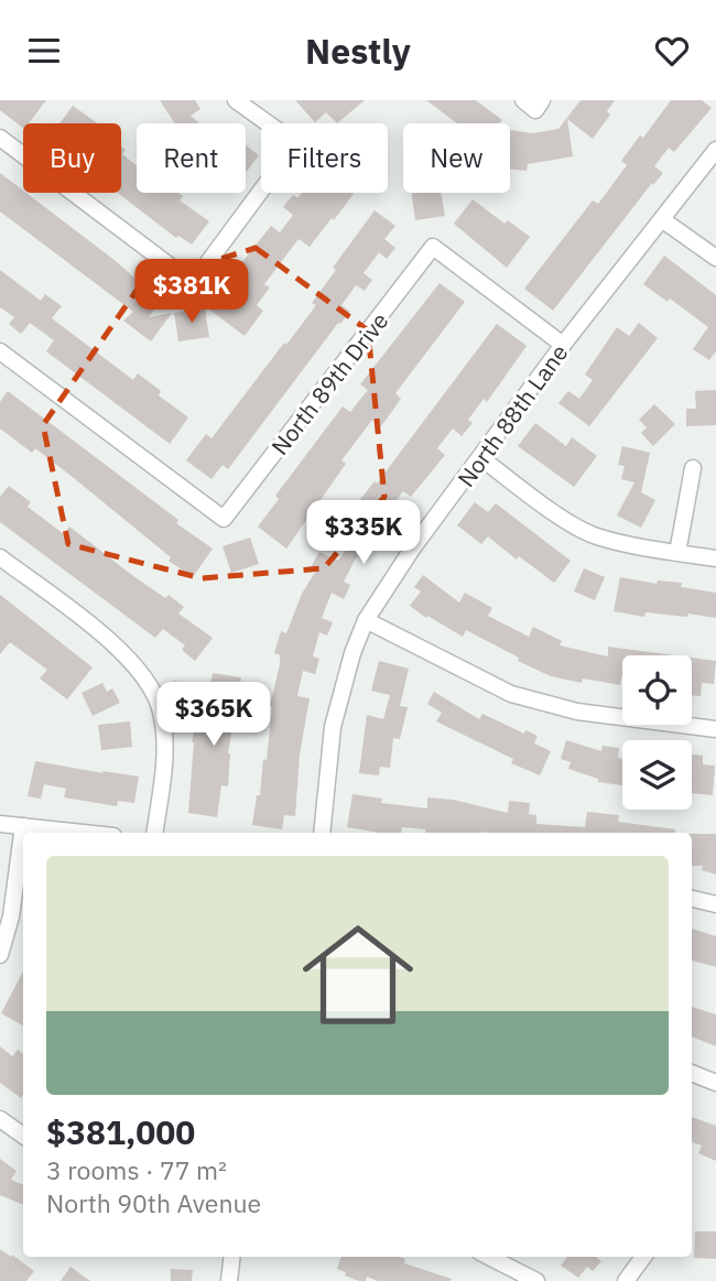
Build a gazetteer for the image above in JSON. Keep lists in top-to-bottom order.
{
  "streets": {
    "street": ["North 89th Drive", "North 88th Lane"]
  },
  "crossings": [
    ["North 89th Drive", "North 88th Lane"]
  ],
  "page": {
    "header": "Nestly",
    "chip": [
      "Buy",
      "Rent",
      "Filters",
      "New"
    ],
    "price": ["$381K", "$335K", "$365K"],
    "list": [
      {
        "name": "$381,000",
        "note": "3 rooms · 77 m² · North 90th Avenue"
      }
    ]
  }
}
